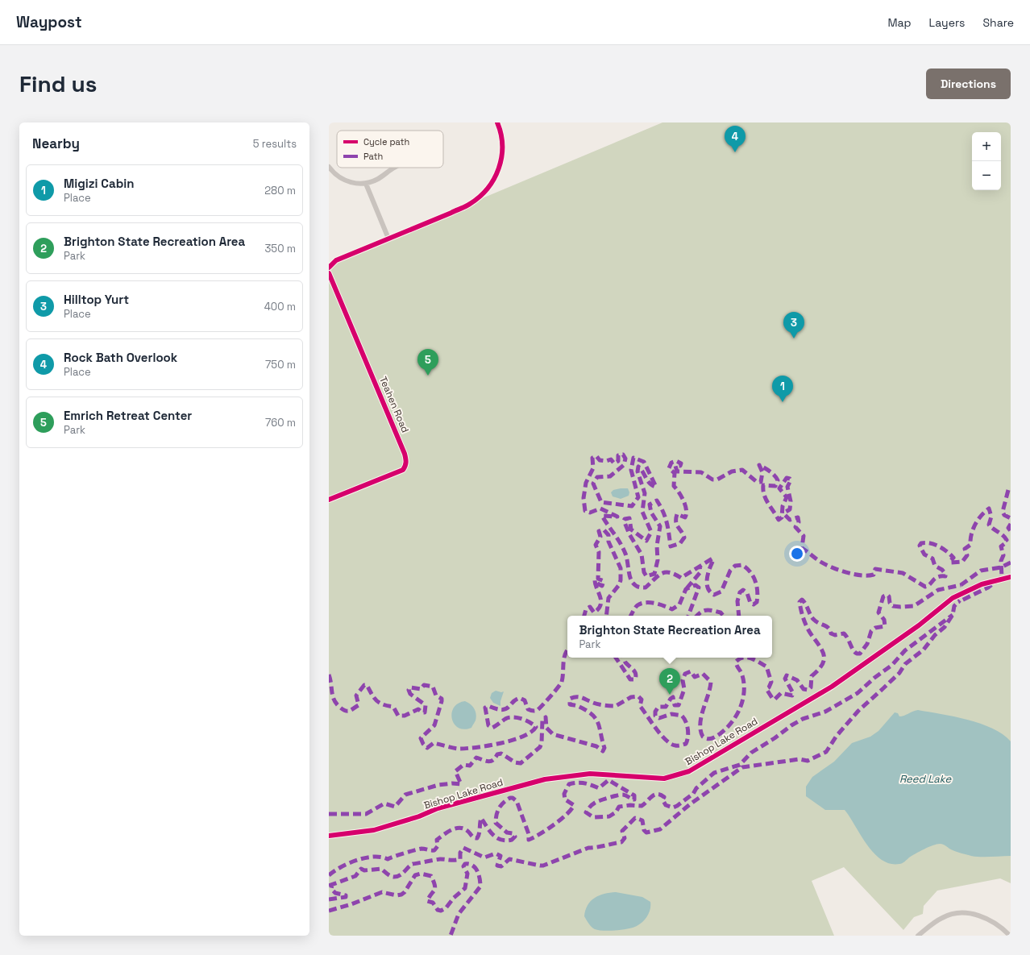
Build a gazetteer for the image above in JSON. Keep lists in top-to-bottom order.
{
  "streets": {
    "street": ["Teahen Road", "Bishop Lake Road"]
  },
  "water": ["Reed Lake"],
  "legend": ["Cycle path", "Path"],
  "page": {
    "header": "Waypost",
    "nav": ["Map", "Layers", "Share"],
    "buttons": "Directions",
    "title": "Find us",
    "heading": ["Nearby", "5 results"],
    "pins": [
      "4",
      "3",
      "5",
      "1",
      "2"
    ],
    "map_buttons": ["+", "−"],
    "list": [
      {
        "mark": "1",
        "name": "Migizi Cabin",
        "note": "Place",
        "value": "280 m"
      },
      {
        "mark": "2",
        "name": "Brighton State Recreation Area",
        "note": "Park",
        "value": "350 m"
      },
      {
        "mark": "3",
        "name": "Hilltop Yurt",
        "note": "Place",
        "value": "400 m"
      },
      {
        "mark": "4",
        "name": "Rock Bath Overlook",
        "note": "Place",
        "value": "750 m"
      },
      {
        "mark": "5",
        "name": "Emrich Retreat Center",
        "note": "Park",
        "value": "760 m"
      }
    ],
    "popup": ["Brighton State Recreation Area", "Park"]
  }
}
